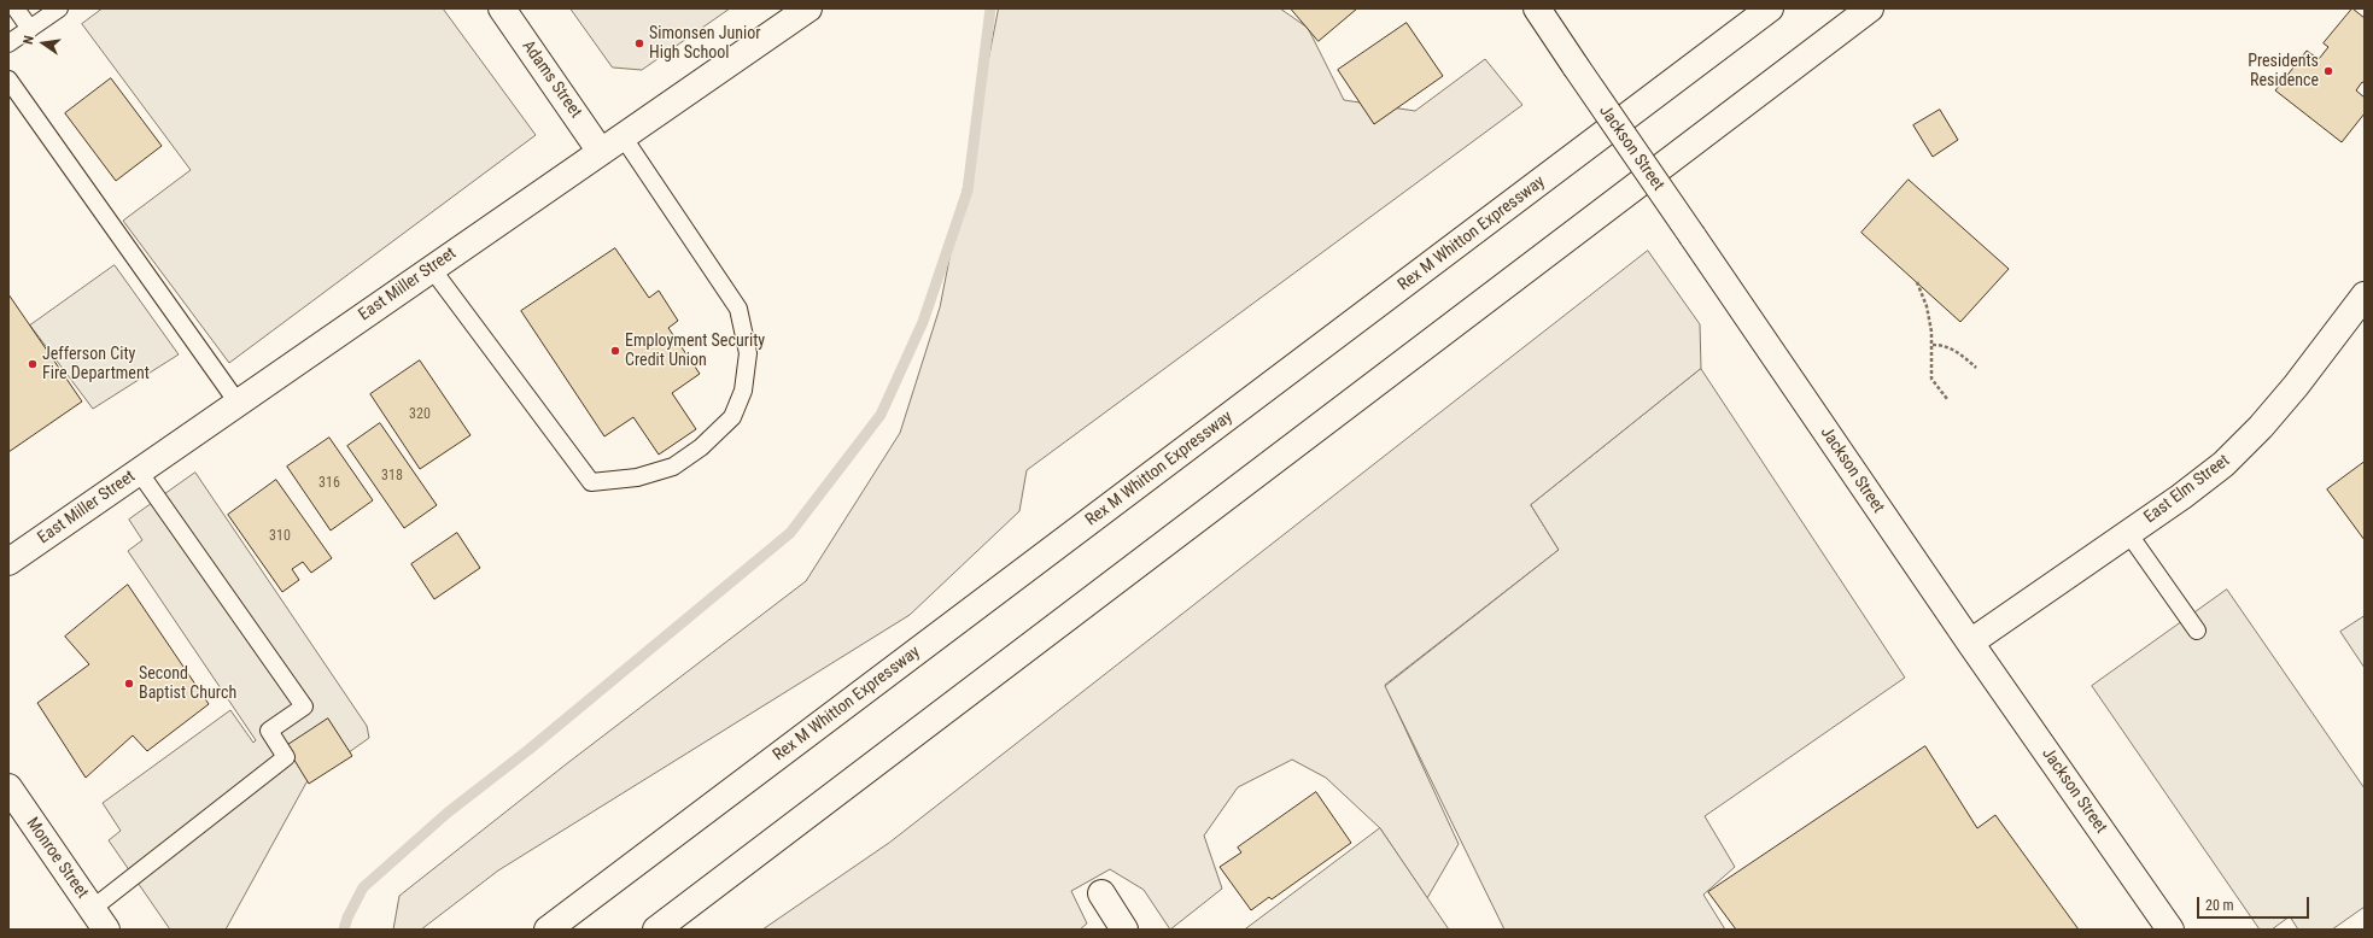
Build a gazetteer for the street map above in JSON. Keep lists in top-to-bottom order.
{
  "streets": {
    "main road": [
      "Adams Street",
      "Jackson Street",
      "Rex M Whitton Expressway",
      "East Miller Street",
      "East Elm Street",
      "Monroe Street"
    ]
  },
  "crossings": [
    ["Adams Street", "East Miller Street"],
    ["Jackson Street", "East Elm Street"]
  ],
  "places": [
    "Simonsen Junior High School",
    "Presidents Residence",
    "Employment Security Credit Union",
    "Jefferson City Fire Department",
    "Second Baptist Church"
  ],
  "house_numbers": [
    "320",
    "318",
    "316",
    "310"
  ],
  "scale_bar": "20 m",
  "north": "left"
}
